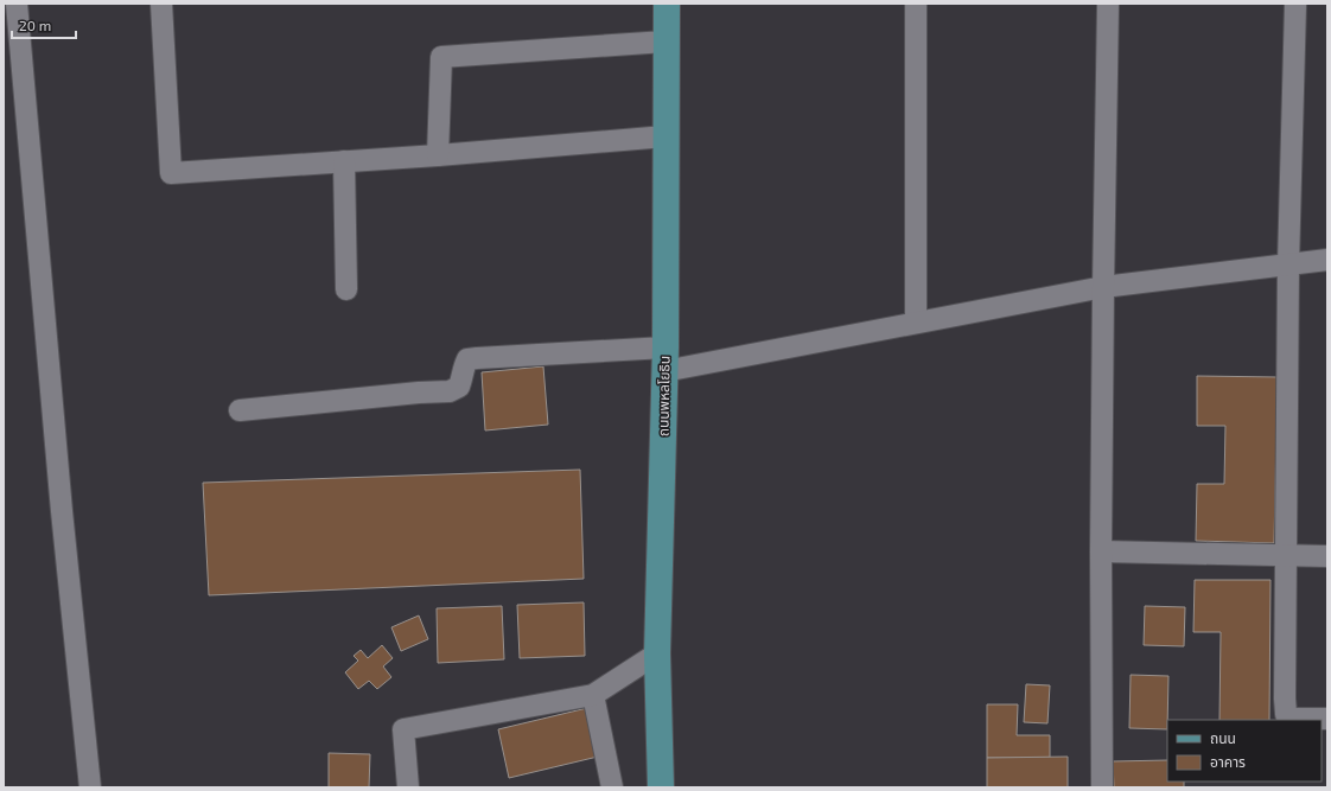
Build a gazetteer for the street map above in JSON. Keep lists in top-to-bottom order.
{
  "streets": {
    "main road": ["ถนนพหลโยธิน"]
  },
  "legend": ["ถนน", "อาคาร"],
  "scale_bar": "20 m"
}
